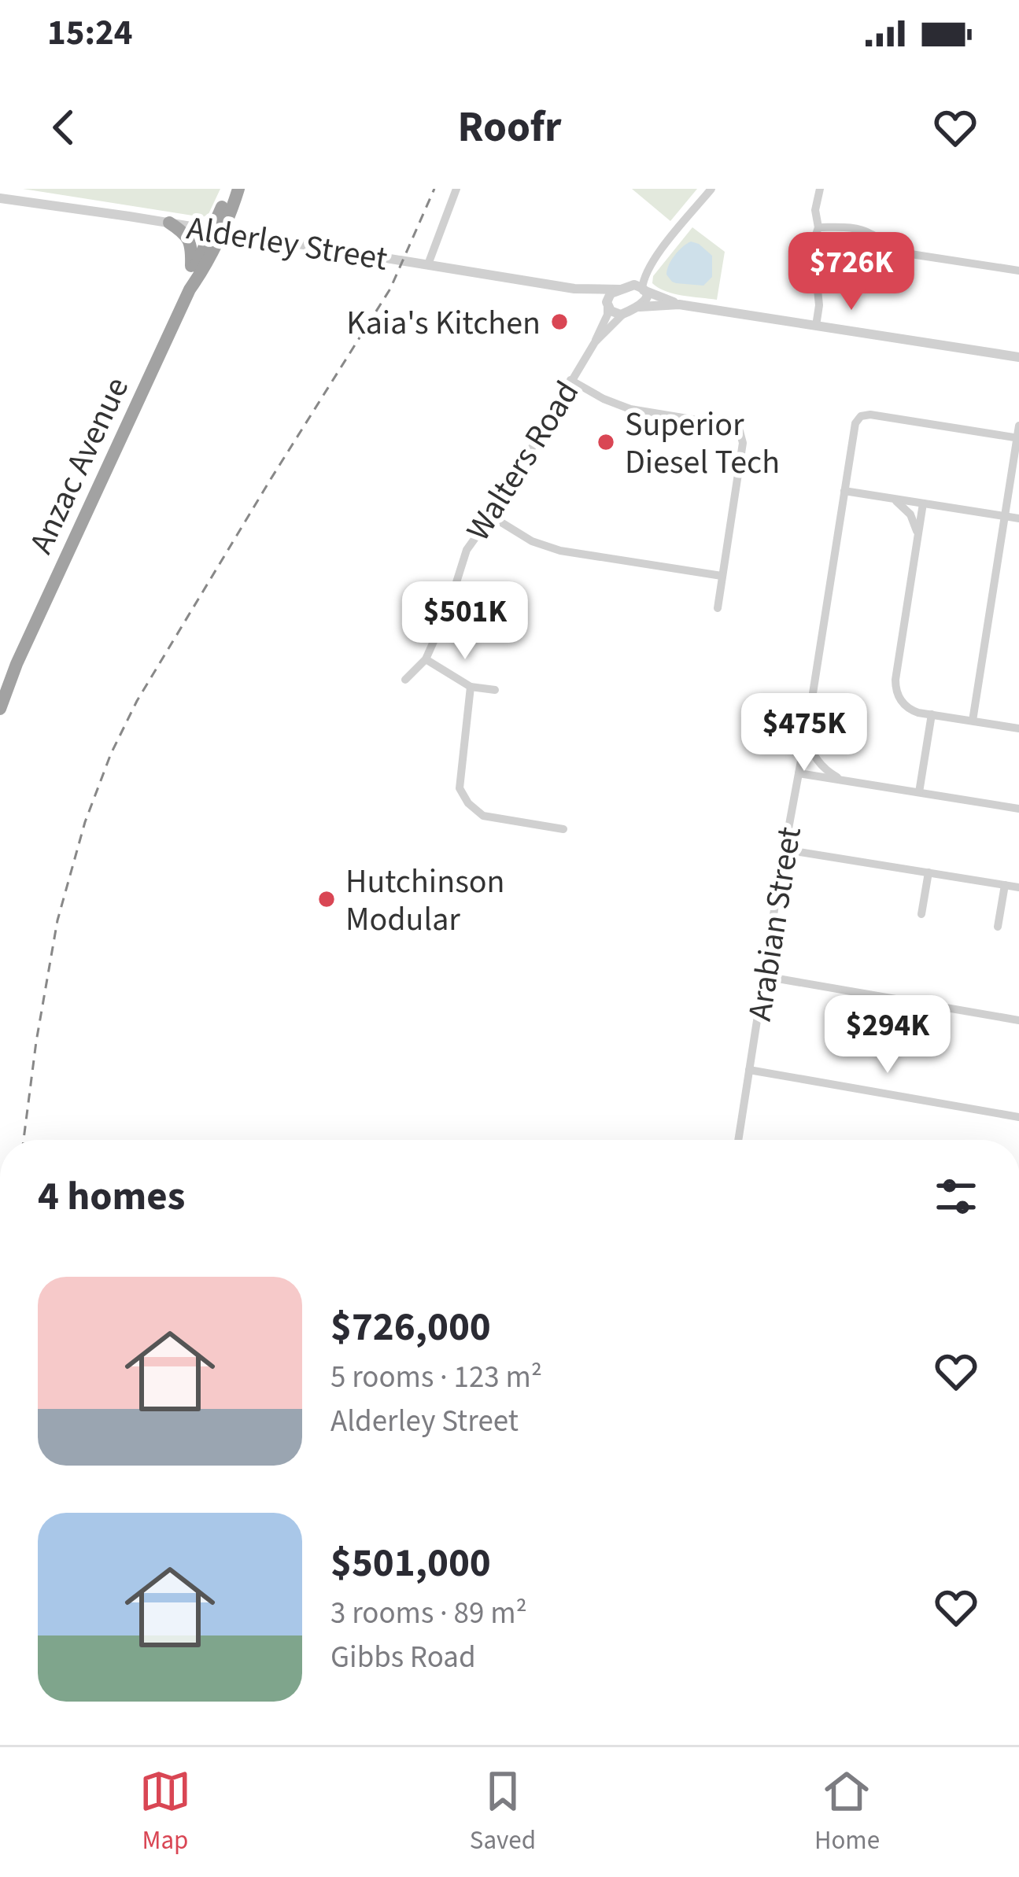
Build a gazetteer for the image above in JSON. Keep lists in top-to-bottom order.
{
  "streets": {
    "highway": ["Anzac Avenue"],
    "street": ["Alderley Street", "Walters Road", "Arabian Street"]
  },
  "crossings": [
    ["Alderley Street", "Walters Road"],
    ["Alderley Street", "Anzac Avenue"]
  ],
  "places": ["Kaia's Kitchen", "Superior Diesel Tech", "Hutchinson Modular"],
  "page": {
    "status": "15:24",
    "header": "Roofr",
    "price": [
      "$726K",
      "$501K",
      "$475K",
      "$294K"
    ],
    "heading": "4 homes",
    "list": [
      {
        "name": "$726,000",
        "note": "5 rooms · 123 m² · Alderley Street"
      },
      {
        "name": "$501,000",
        "note": "3 rooms · 89 m² · Gibbs Road"
      }
    ],
    "tabs": ["Map", "Saved", "Home"]
  }
}
